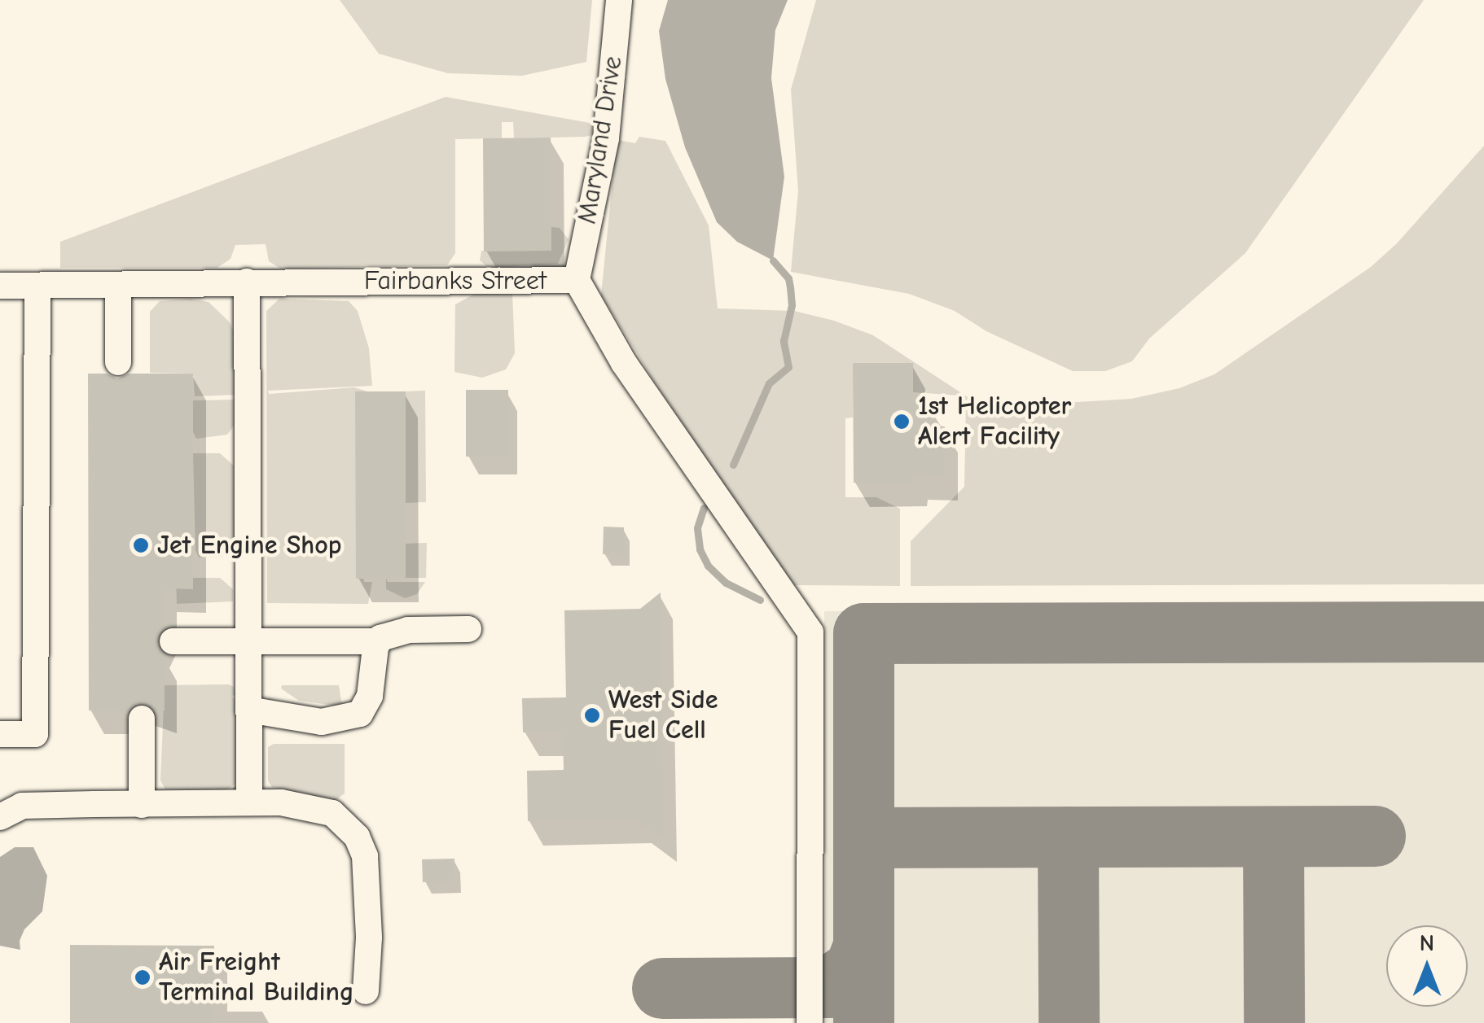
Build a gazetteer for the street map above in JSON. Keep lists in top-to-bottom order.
{
  "streets": {
    "street": ["Maryland Drive", "Fairbanks Street"]
  },
  "crossings": [
    ["Maryland Drive", "Fairbanks Street"]
  ],
  "places": [
    "1st Helicopter Alert Facility",
    "Jet Engine Shop",
    "West Side Fuel Cell",
    "Air Freight Terminal Building"
  ],
  "north": "top"
}
